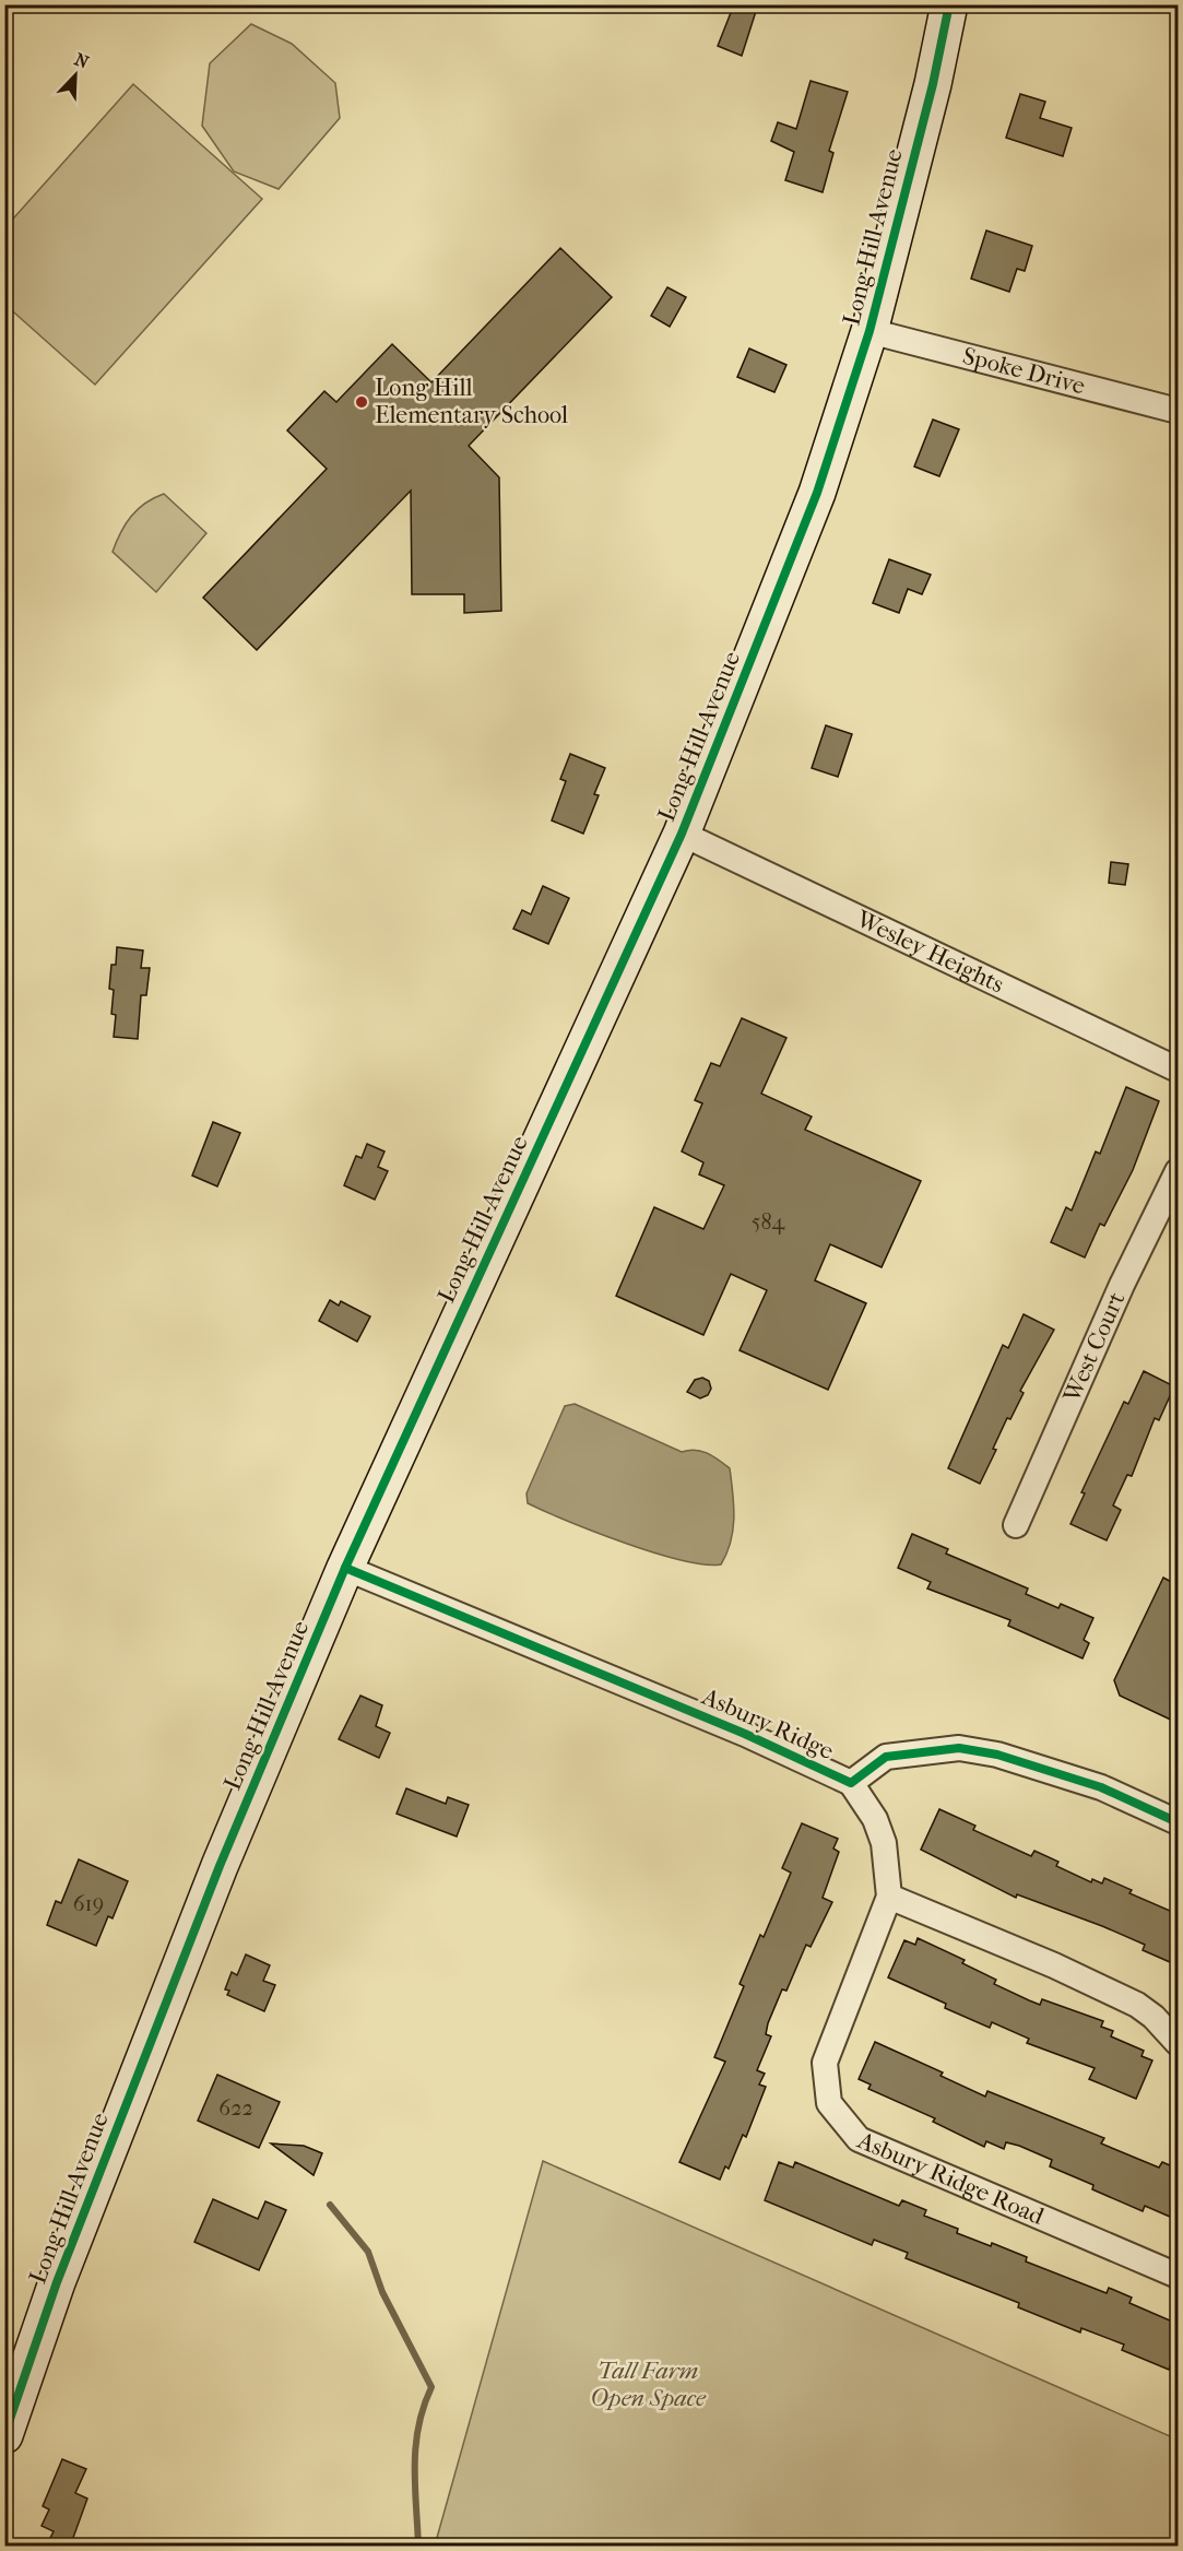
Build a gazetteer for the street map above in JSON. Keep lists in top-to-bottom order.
{
  "streets": {
    "street": [
      "Long Hill Avenue",
      "Spoke Drive",
      "Wesley Heights",
      "West Court",
      "Asbury Ridge",
      "Asbury Ridge Road"
    ]
  },
  "crossings": [
    ["Long Hill Avenue", "Spoke Drive"],
    ["Long Hill Avenue", "Wesley Heights"],
    ["Long Hill Avenue", "Asbury Ridge"],
    ["Asbury Ridge", "Asbury Ridge Road"]
  ],
  "parks": ["Tall Farm Open Space"],
  "places": ["Long Hill Elementary School"],
  "house_numbers": ["584", "619", "622"],
  "north": "top right"
}
